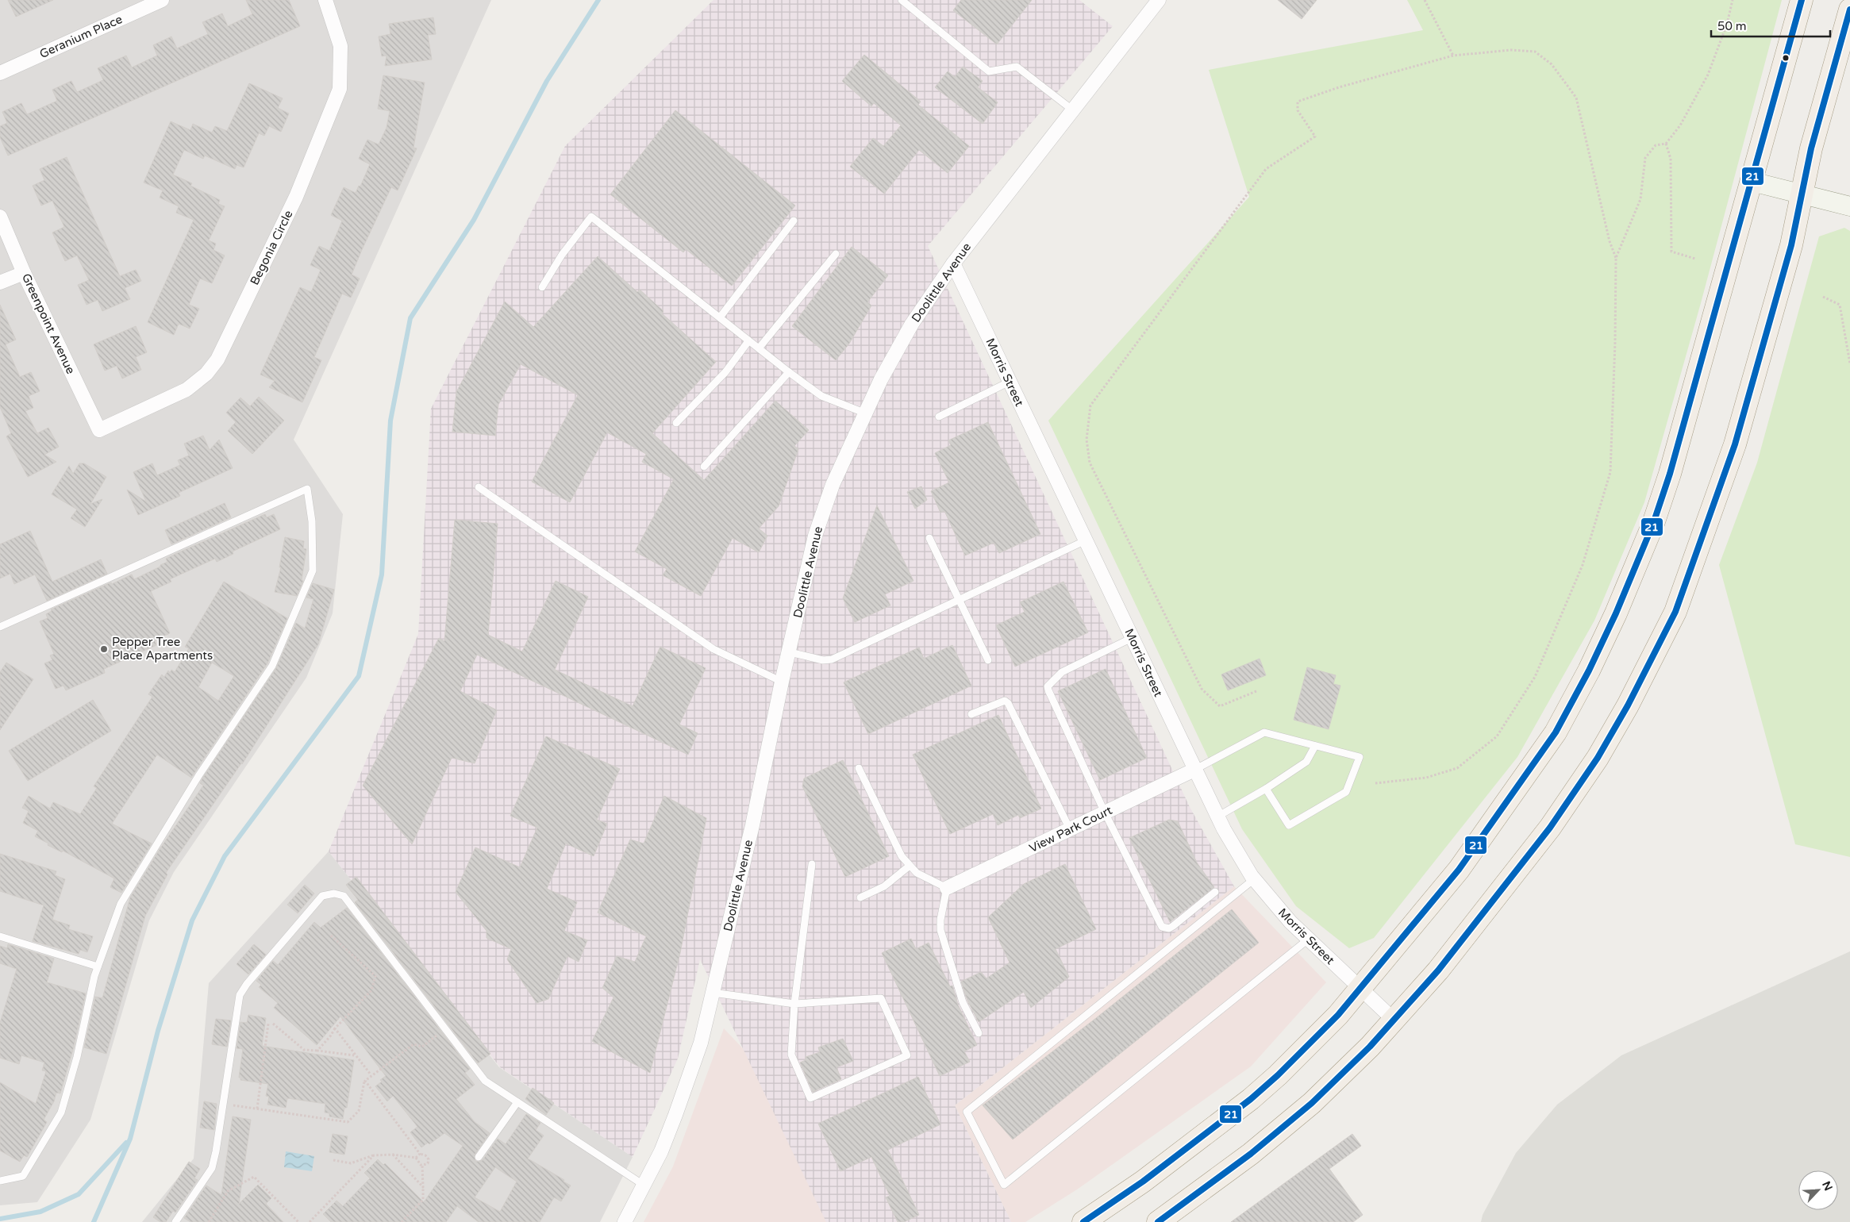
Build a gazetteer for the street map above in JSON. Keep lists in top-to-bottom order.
{
  "streets": {
    "street": [
      "Geranium Place",
      "Begonia Circle",
      "Doolittle Avenue",
      "Greenpoint Avenue",
      "Morris Street",
      "View Park Court"
    ]
  },
  "crossings": [
    ["Begonia Circle", "Greenpoint Avenue"],
    ["Doolittle Avenue", "Morris Street"],
    ["Morris Street", "View Park Court"]
  ],
  "places": ["Pepper Tree Place Apartments"],
  "lines": ["transit line 21"],
  "scale_bar": "50 m",
  "north": "top right"
}
